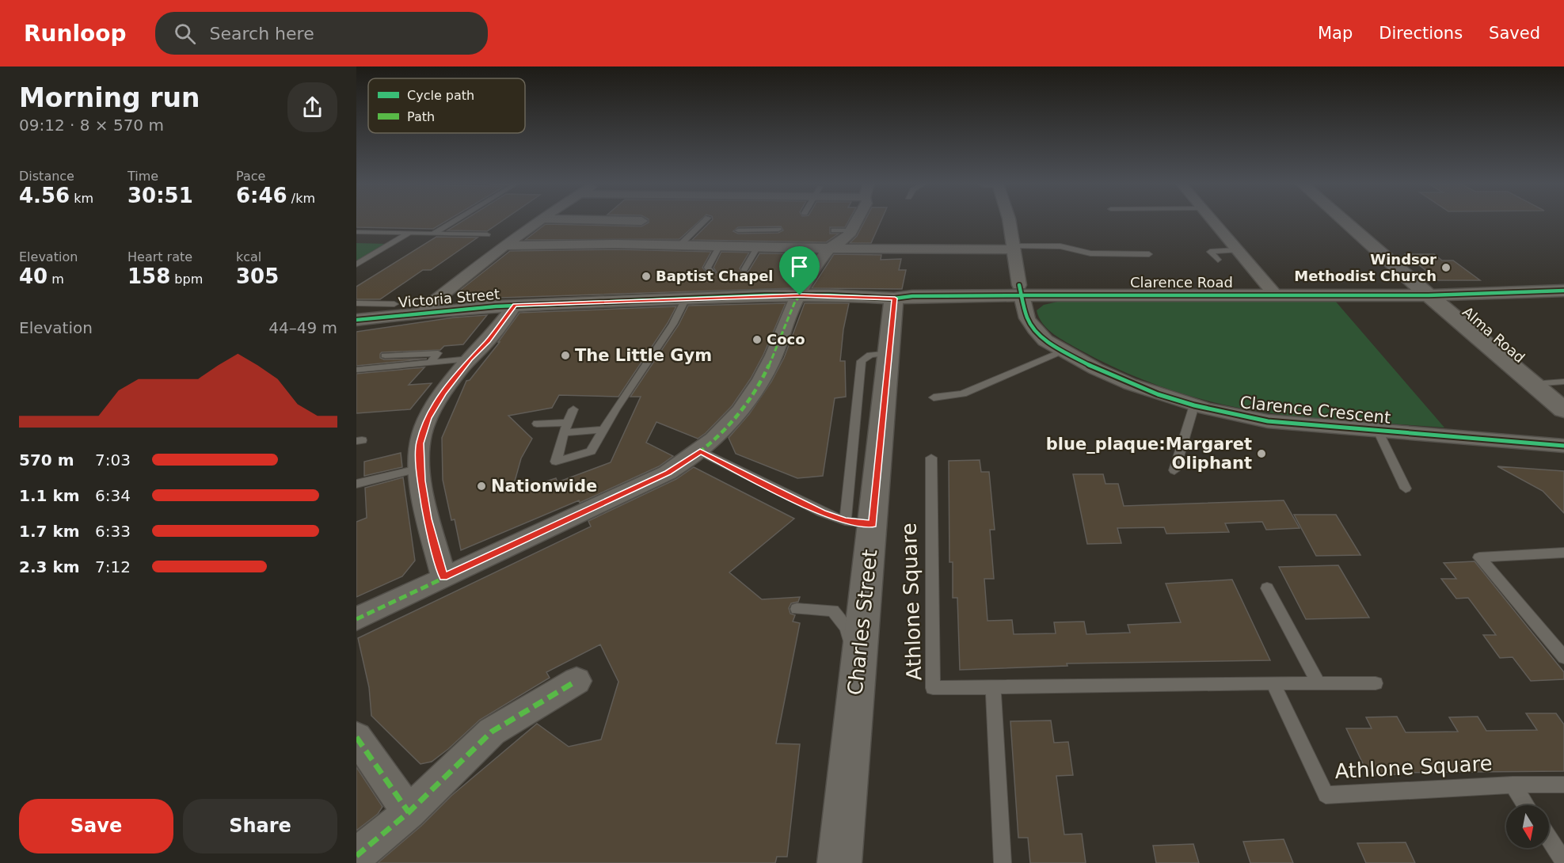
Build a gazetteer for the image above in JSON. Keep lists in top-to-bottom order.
{
  "streets": {
    "street": [
      "Clarence Road",
      "Victoria Street",
      "Alma Road",
      "Clarence Crescent",
      "Charles Street"
    ],
    "lane": ["Athlone Square"]
  },
  "crossings": [
    ["Clarence Road", "Victoria Street"],
    ["Clarence Road", "Alma Road"],
    ["Clarence Road", "Clarence Crescent"],
    ["Clarence Road", "Charles Street"]
  ],
  "places": [
    "Windsor Methodist Church",
    "Baptist Chapel",
    "Coco",
    "The Little Gym",
    "blue_plaque:Margaret Oliphant",
    "Nationwide"
  ],
  "legend": ["Cycle path", "Path"],
  "north": "bottom",
  "page": {
    "header": "Runloop",
    "search": "Search here",
    "nav": ["Map", "Directions", "Saved"],
    "heading": ["Morning run", "09:12 · 8 × 570 m"],
    "stats": [
      ["Distance", "4.56 km"],
      ["Time", "30:51"],
      ["Pace", "6:46 /km"],
      ["Elevation", "40 m"],
      ["Heart rate", "158 bpm"],
      ["kcal", "305"]
    ],
    "chart": ["Elevation", "44–49 m"],
    "list": [
      {
        "name": "570 m",
        "note": "7:03"
      },
      {
        "name": "1.1 km",
        "note": "6:34"
      },
      {
        "name": "1.7 km",
        "note": "6:33"
      },
      {
        "name": "2.3 km",
        "note": "7:12"
      }
    ],
    "buttons": ["Save", "Share"]
  }
}
